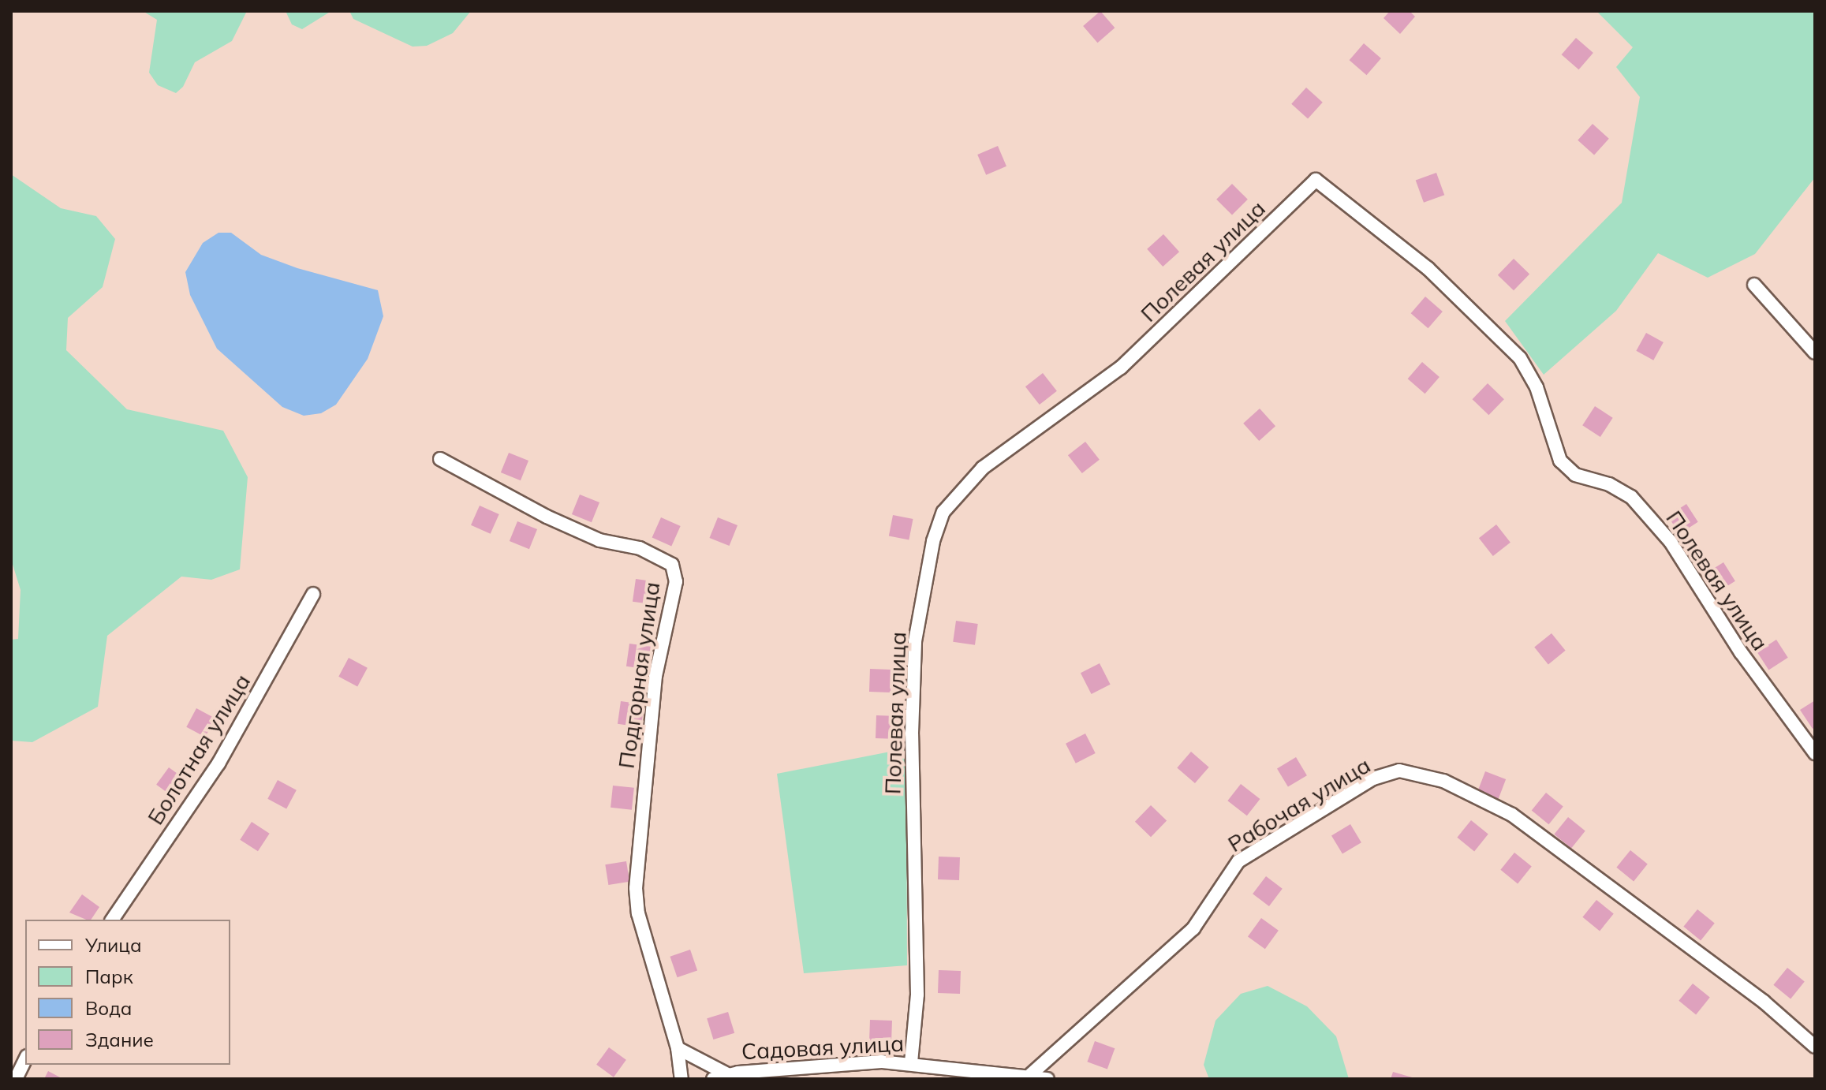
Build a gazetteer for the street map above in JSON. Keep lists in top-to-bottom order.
{
  "streets": {
    "street": [
      "Полевая улица",
      "Подгорная улица",
      "Болотная улица",
      "Рабочая улица",
      "Садовая улица"
    ]
  },
  "crossings": [
    ["Полевая улица", "Садовая улица"],
    ["Рабочая улица", "Садовая улица"]
  ],
  "legend": [
    "Улица",
    "Парк",
    "Вода",
    "Здание"
  ]
}
